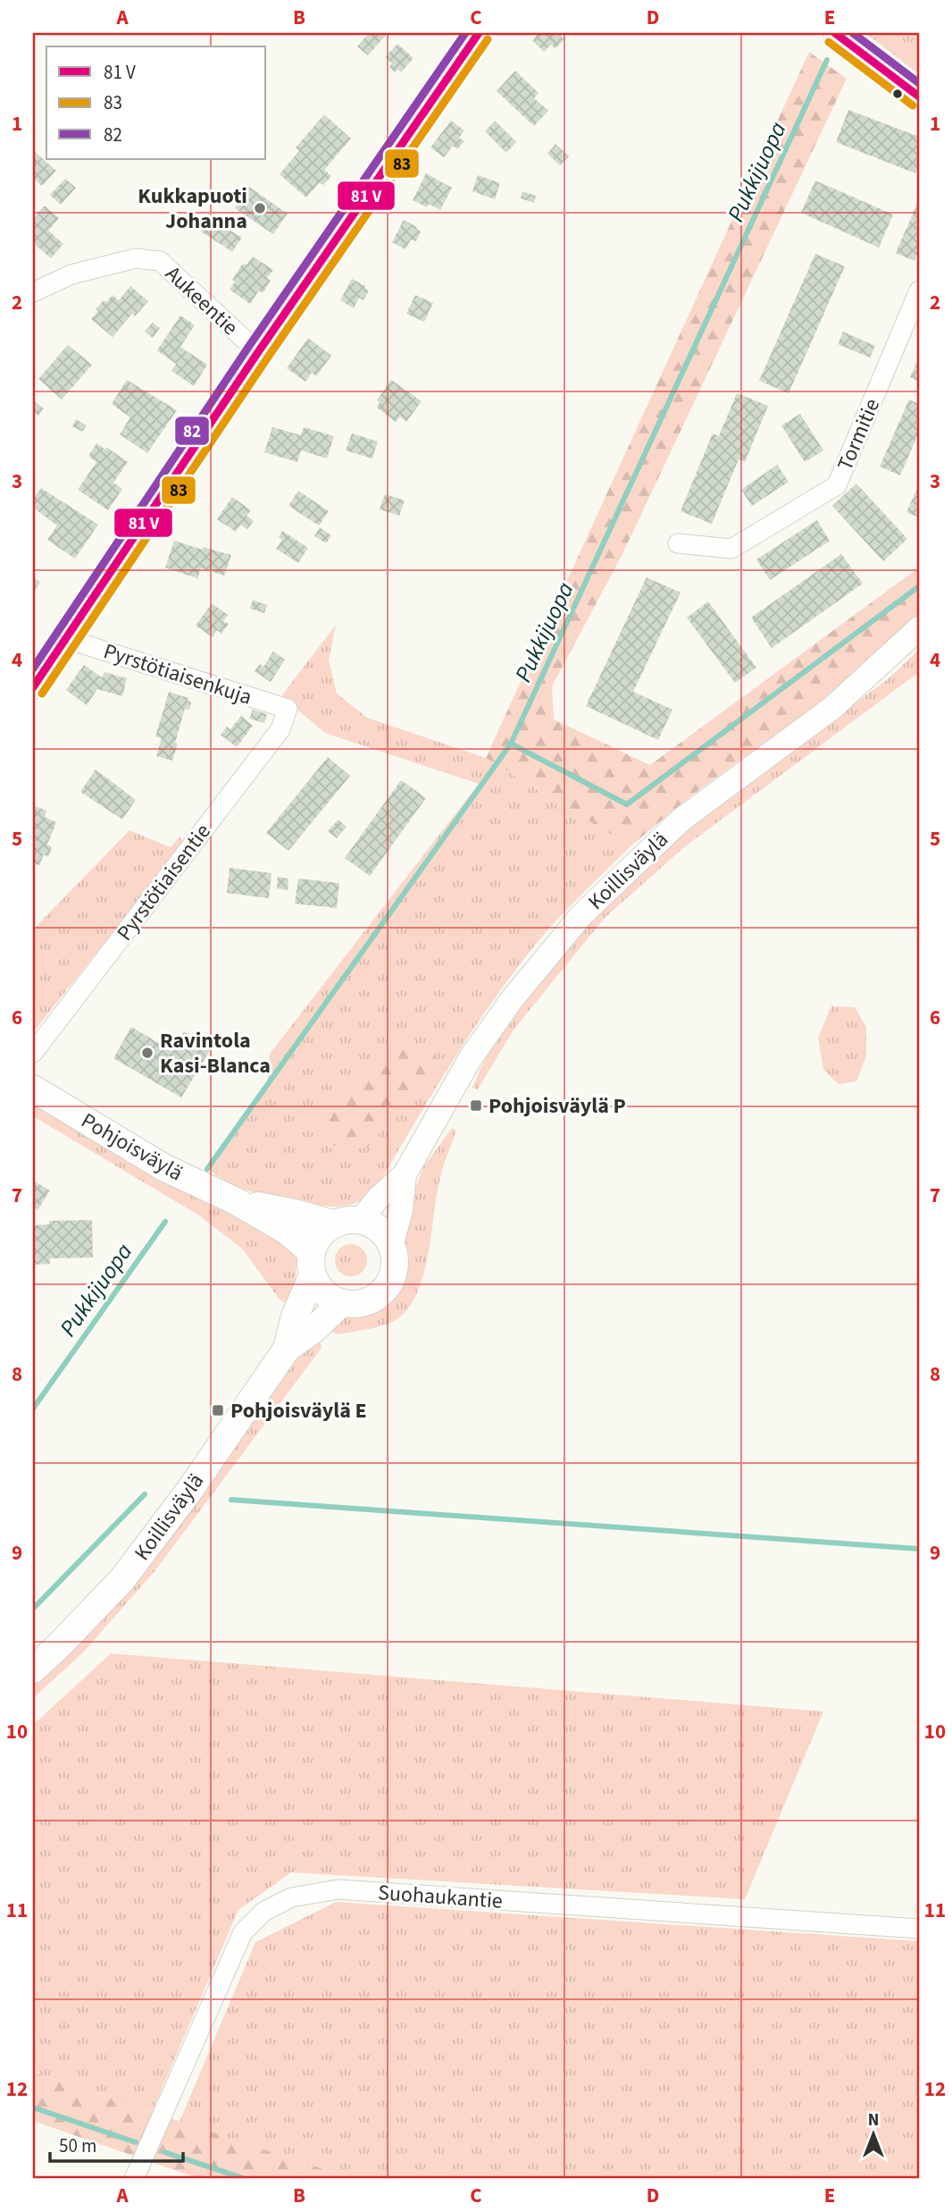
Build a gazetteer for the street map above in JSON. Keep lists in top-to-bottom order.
{
  "streets": {
    "main road": ["Koillisväylä", "Pohjoisväylä"],
    "street": [
      "Aukeentie",
      "Tormitie",
      "Pyrstötiaisenkuja",
      "Pyrstötiaisentie",
      "Suohaukantie"
    ]
  },
  "crossings": [
    ["Pyrstötiaisenkuja", "Pyrstötiaisentie"],
    ["Koillisväylä", "Pohjoisväylä"]
  ],
  "water": ["Pukkijuopa"],
  "places": {
    "other": ["Kukkapuoti Johanna", "Ravintola Kasi-Blanca"],
    "transit": ["Pohjoisväylä P", "Pohjoisväylä E"]
  },
  "lines": ["transit line 82", "transit line 83"],
  "legend": ["81 V", "83", "82"],
  "scale_bar": "50 m",
  "north": "top",
  "grid": {
    "columns": [
      "A",
      "B",
      "C",
      "D",
      "E"
    ],
    "rows": [
      "1",
      "2",
      "3",
      "4",
      "5",
      "6",
      "7",
      "8",
      "9",
      "10",
      "11",
      "12"
    ]
  }
}
